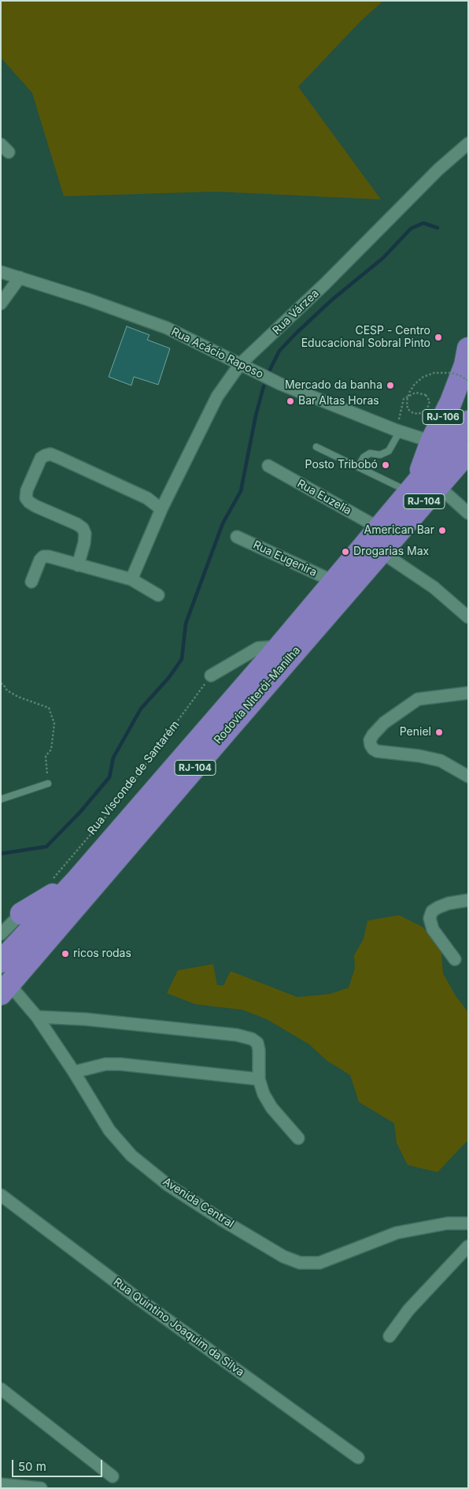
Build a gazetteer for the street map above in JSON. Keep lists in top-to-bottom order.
{
  "streets": {
    "highway": ["RJ-106", "RJ-104", "Rodovia Niterói-Manilha"],
    "street": [
      "Rua Várzea",
      "Rua Acácio Raposo",
      "Rua Euzelia",
      "Rua Eugenira",
      "Avenida Central",
      "Rua Quintino Joaquim da Silva"
    ],
    "path": ["Rua Visconde de Santarém"]
  },
  "crossings": [
    ["Rua Várzea", "Rua Acácio Raposo"],
    ["Rua Acácio Raposo", "RJ-106"],
    ["RJ-106", "Rodovia Niterói-Manilha"],
    ["Rua Euzelia", "Rodovia Niterói-Manilha"],
    ["Rua Eugenira", "Rodovia Niterói-Manilha"],
    ["Rodovia Niterói-Manilha", "Avenida Central"]
  ],
  "places": [
    "CESP - Centro Educacional Sobral Pinto",
    "Mercado da banha",
    "Bar Altas Horas",
    "Posto Tribobó",
    "American Bar",
    "Drogarias Max",
    "Peniel",
    "ricos rodas"
  ],
  "scale_bar": "50 m"
}
